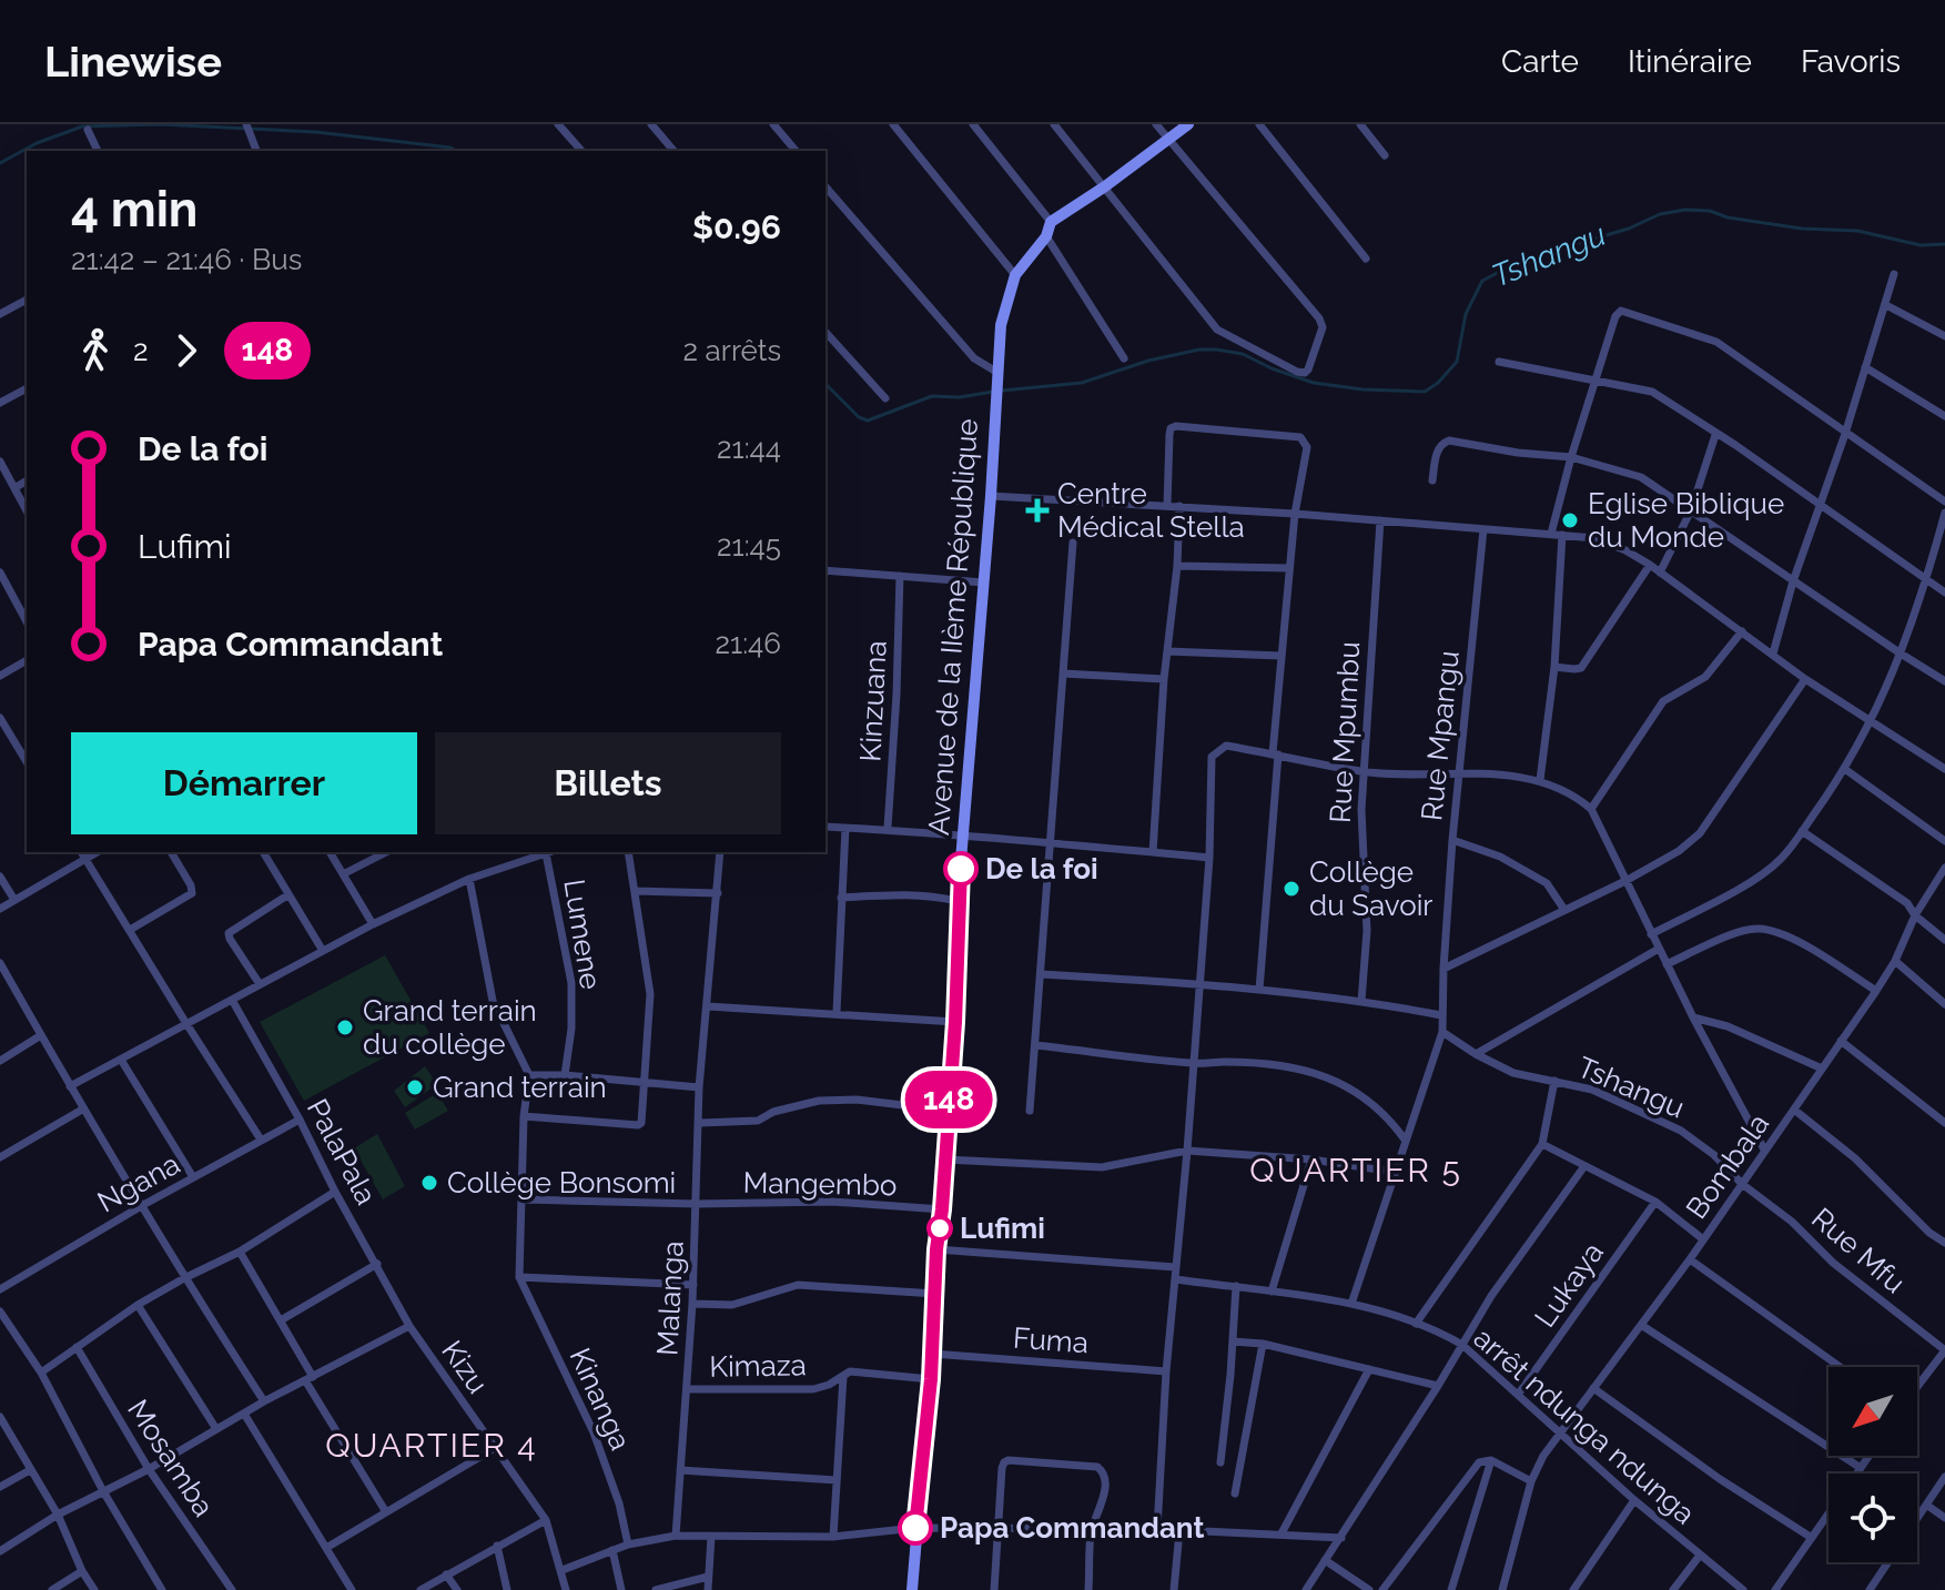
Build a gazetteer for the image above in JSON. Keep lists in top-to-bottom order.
{
  "streets": {
    "street": [
      "Avenue de la IIème République",
      "Kinzuana",
      "Rue Mpumbu",
      "Rue Mpangu",
      "Lumene",
      "Tshangu",
      "PalaPala",
      "Bombala",
      "Ngana",
      "Mangembo",
      "Rue Mfu",
      "Lukaya",
      "Malanga",
      "Fuma",
      "Kimaza",
      "Kizu",
      "Kinanga",
      "arrêt ndunga ndunga",
      "Mosamba"
    ]
  },
  "crossings": [
    ["Avenue de la IIème République", "Mangembo"],
    ["Avenue de la IIème République", "Fuma"],
    ["Avenue de la IIème République", "Kimaza"],
    ["Rue Mpangu", "Tshangu"],
    ["Rue Mpangu", "arrêt ndunga ndunga"],
    ["Lumene", "Malanga"],
    ["Tshangu", "Bombala"],
    ["Tshangu", "Rue Mfu"],
    ["PalaPala", "Ngana"],
    ["PalaPala", "Kizu"],
    ["Bombala", "Rue Mfu"],
    ["Bombala", "arrêt ndunga ndunga"],
    ["Mangembo", "Malanga"],
    ["Lukaya", "arrêt ndunga ndunga"],
    ["Malanga", "Kimaza"]
  ],
  "districts": ["QUARTIER 5", "QUARTIER 4"],
  "water": ["Tshangu"],
  "places": {
    "health": ["Centre Médical Stella"],
    "other": [
      "Eglise Biblique du Monde",
      "De la foi",
      "Collège du Savoir",
      "Grand terrain du collège",
      "Grand terrain",
      "Collège Bonsomi",
      "Lufimi",
      "Papa Commandant"
    ]
  },
  "lines": ["bus line 148"],
  "north": "bottom left",
  "page": {
    "header": "Linewise",
    "nav": ["Carte", "Itinéraire", "Favoris"],
    "on_map": "148",
    "heading": ["4 min", "21:42 – 21:46 · Bus", "$0.96"],
    "legs": ["2", "148", "2 arrêts"],
    "list": [
      {
        "name": "De la foi",
        "value": "21:44"
      },
      {
        "name": "Lufimi",
        "value": "21:45"
      },
      {
        "name": "Papa Commandant",
        "value": "21:46"
      }
    ],
    "buttons": ["Démarrer", "Billets"]
  }
}
